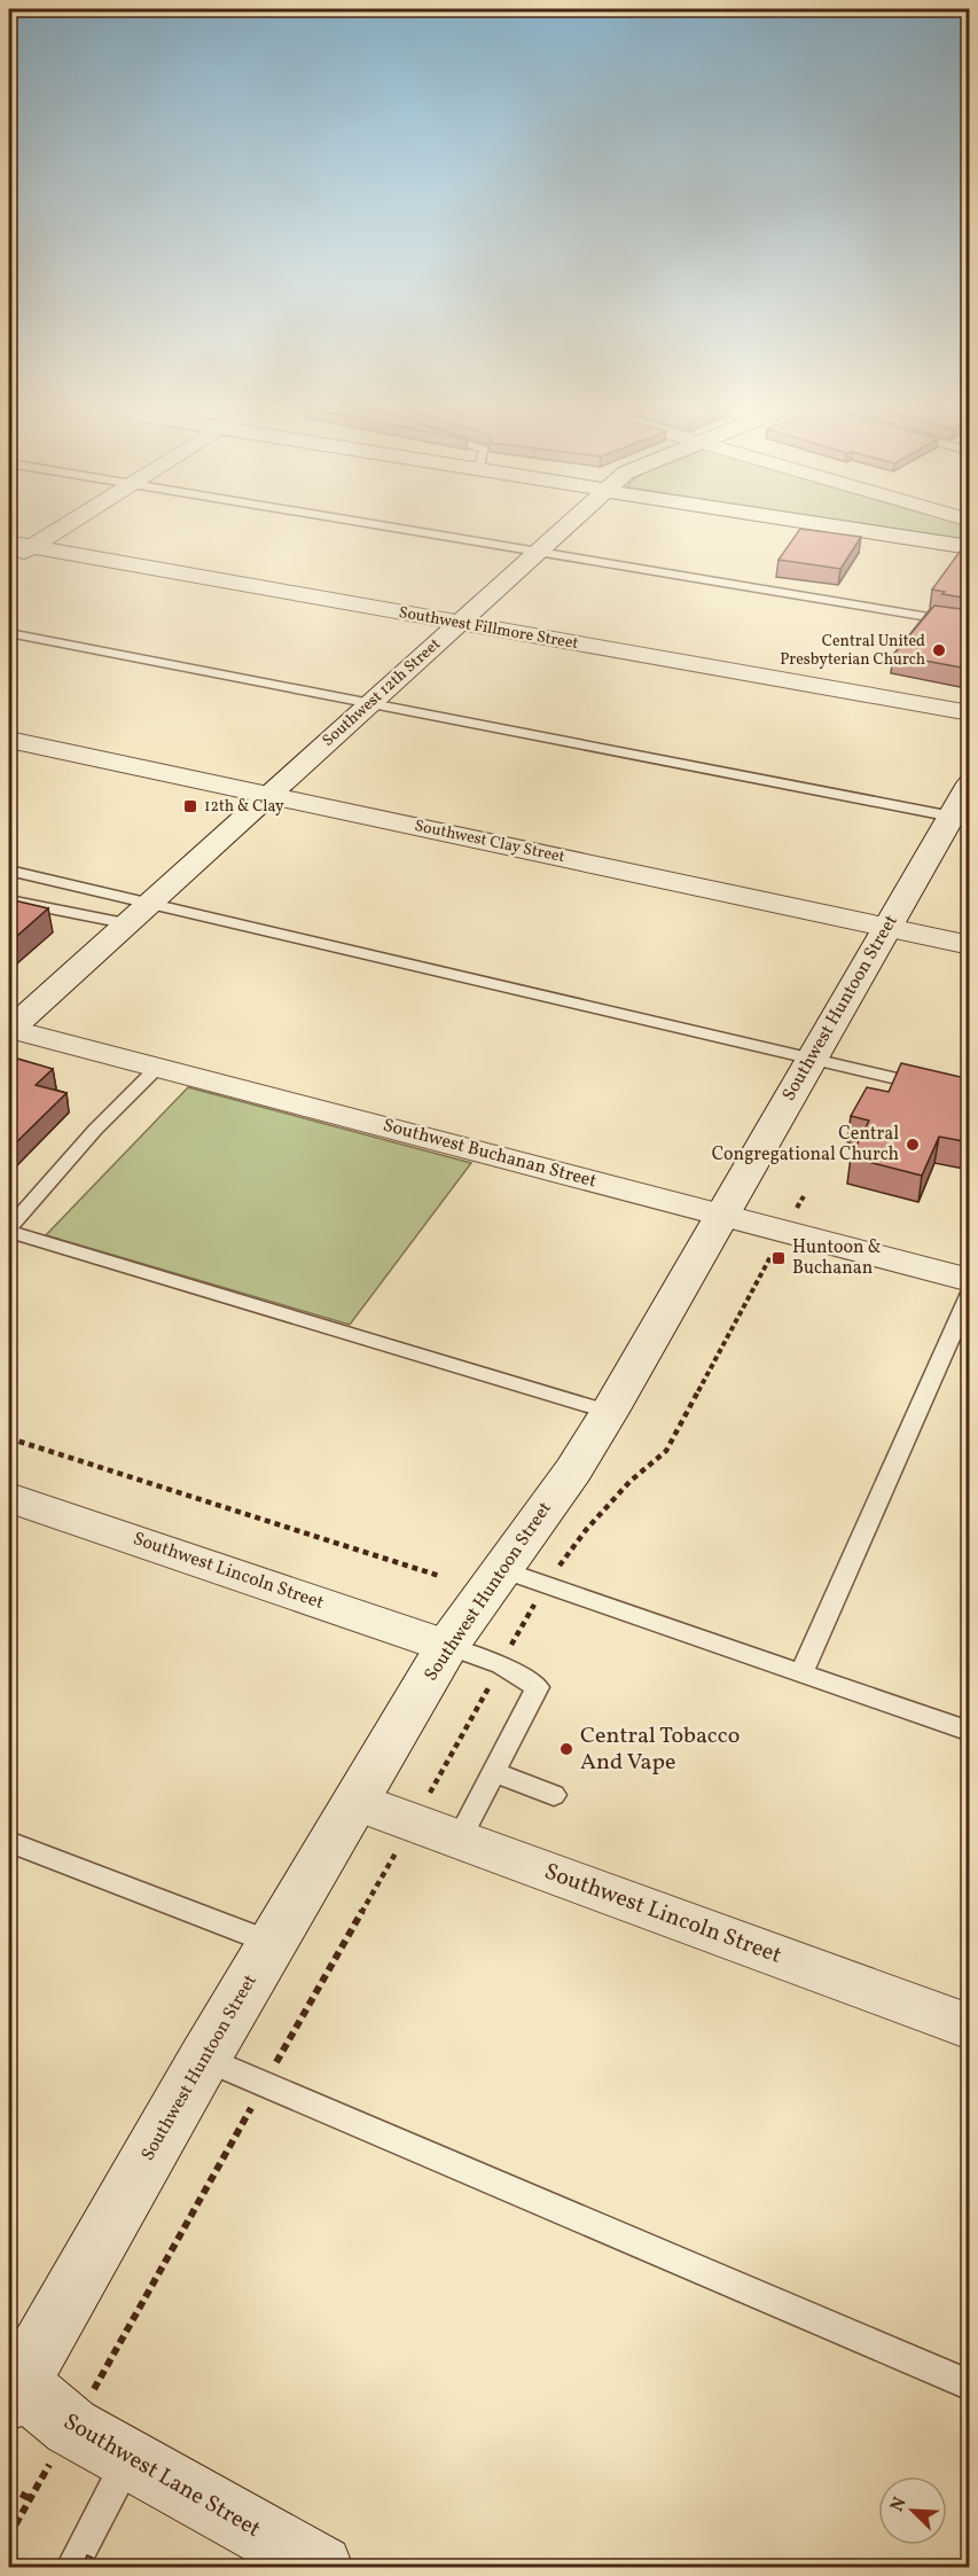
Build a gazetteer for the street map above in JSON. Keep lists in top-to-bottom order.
{
  "streets": {
    "main road": ["Southwest 12th Street", "Southwest Huntoon Street", "Southwest Lane Street"],
    "street": [
      "Southwest Fillmore Street",
      "Southwest Clay Street",
      "Southwest Buchanan Street",
      "Southwest Lincoln Street"
    ]
  },
  "crossings": [
    ["Southwest Fillmore Street", "Southwest 12th Street"],
    ["Southwest 12th Street", "Southwest Clay Street"],
    ["Southwest 12th Street", "Southwest Buchanan Street"],
    ["Southwest Clay Street", "Southwest Huntoon Street"],
    ["Southwest Huntoon Street", "Southwest Buchanan Street"],
    ["Southwest Huntoon Street", "Southwest Lincoln Street"],
    ["Southwest Huntoon Street", "Southwest Lane Street"]
  ],
  "places": {
    "other": ["Central United Presbyterian Church", "Central Congregational Church", "Central Tobacco And Vape"],
    "transit": ["12th & Clay", "Huntoon & Buchanan"]
  },
  "north": "top left"
}
